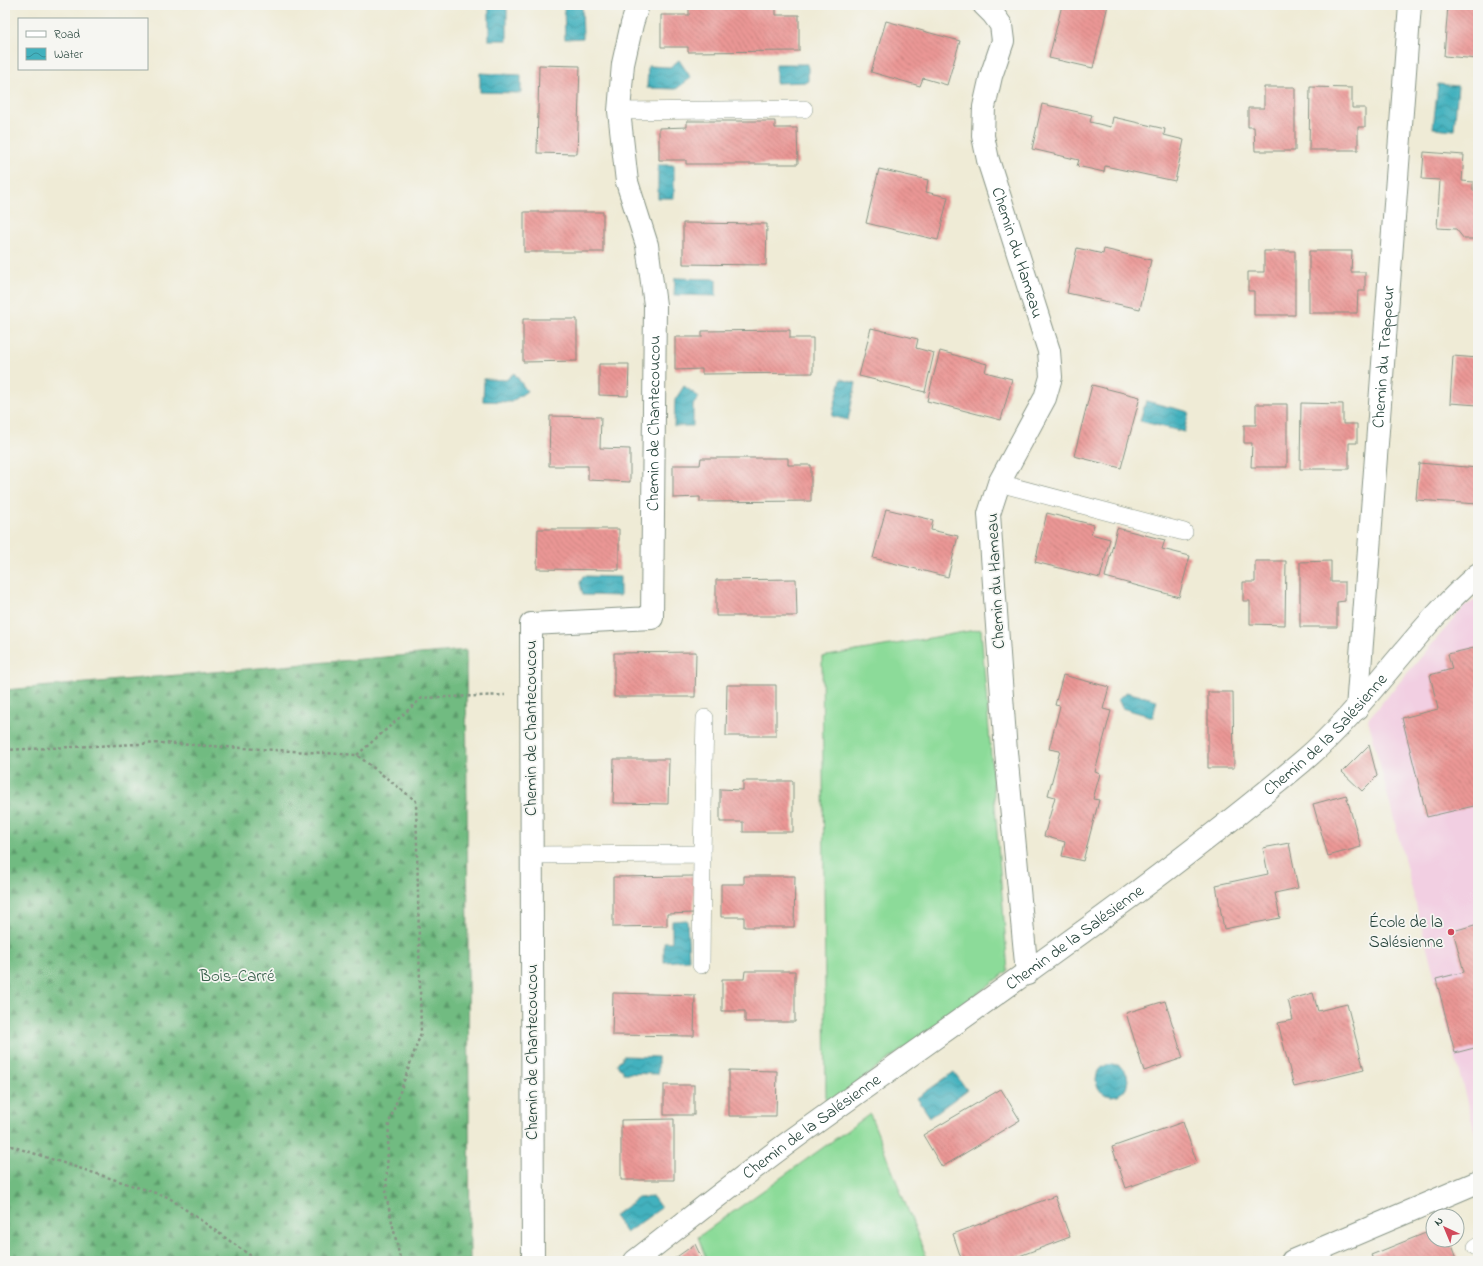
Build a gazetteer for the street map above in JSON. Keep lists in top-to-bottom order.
{
  "streets": {
    "street": [
      "Chemin du Hameau",
      "Chemin du Trappeur",
      "Chemin de Chantecoucou",
      "Chemin de la Salésienne"
    ]
  },
  "crossings": [
    ["Chemin du Hameau", "Chemin de la Salésienne"],
    ["Chemin du Trappeur", "Chemin de la Salésienne"]
  ],
  "parks": ["Bois-Carré"],
  "places": ["École de la Salésienne"],
  "legend": ["Road", "Water"],
  "north": "top left"
}
